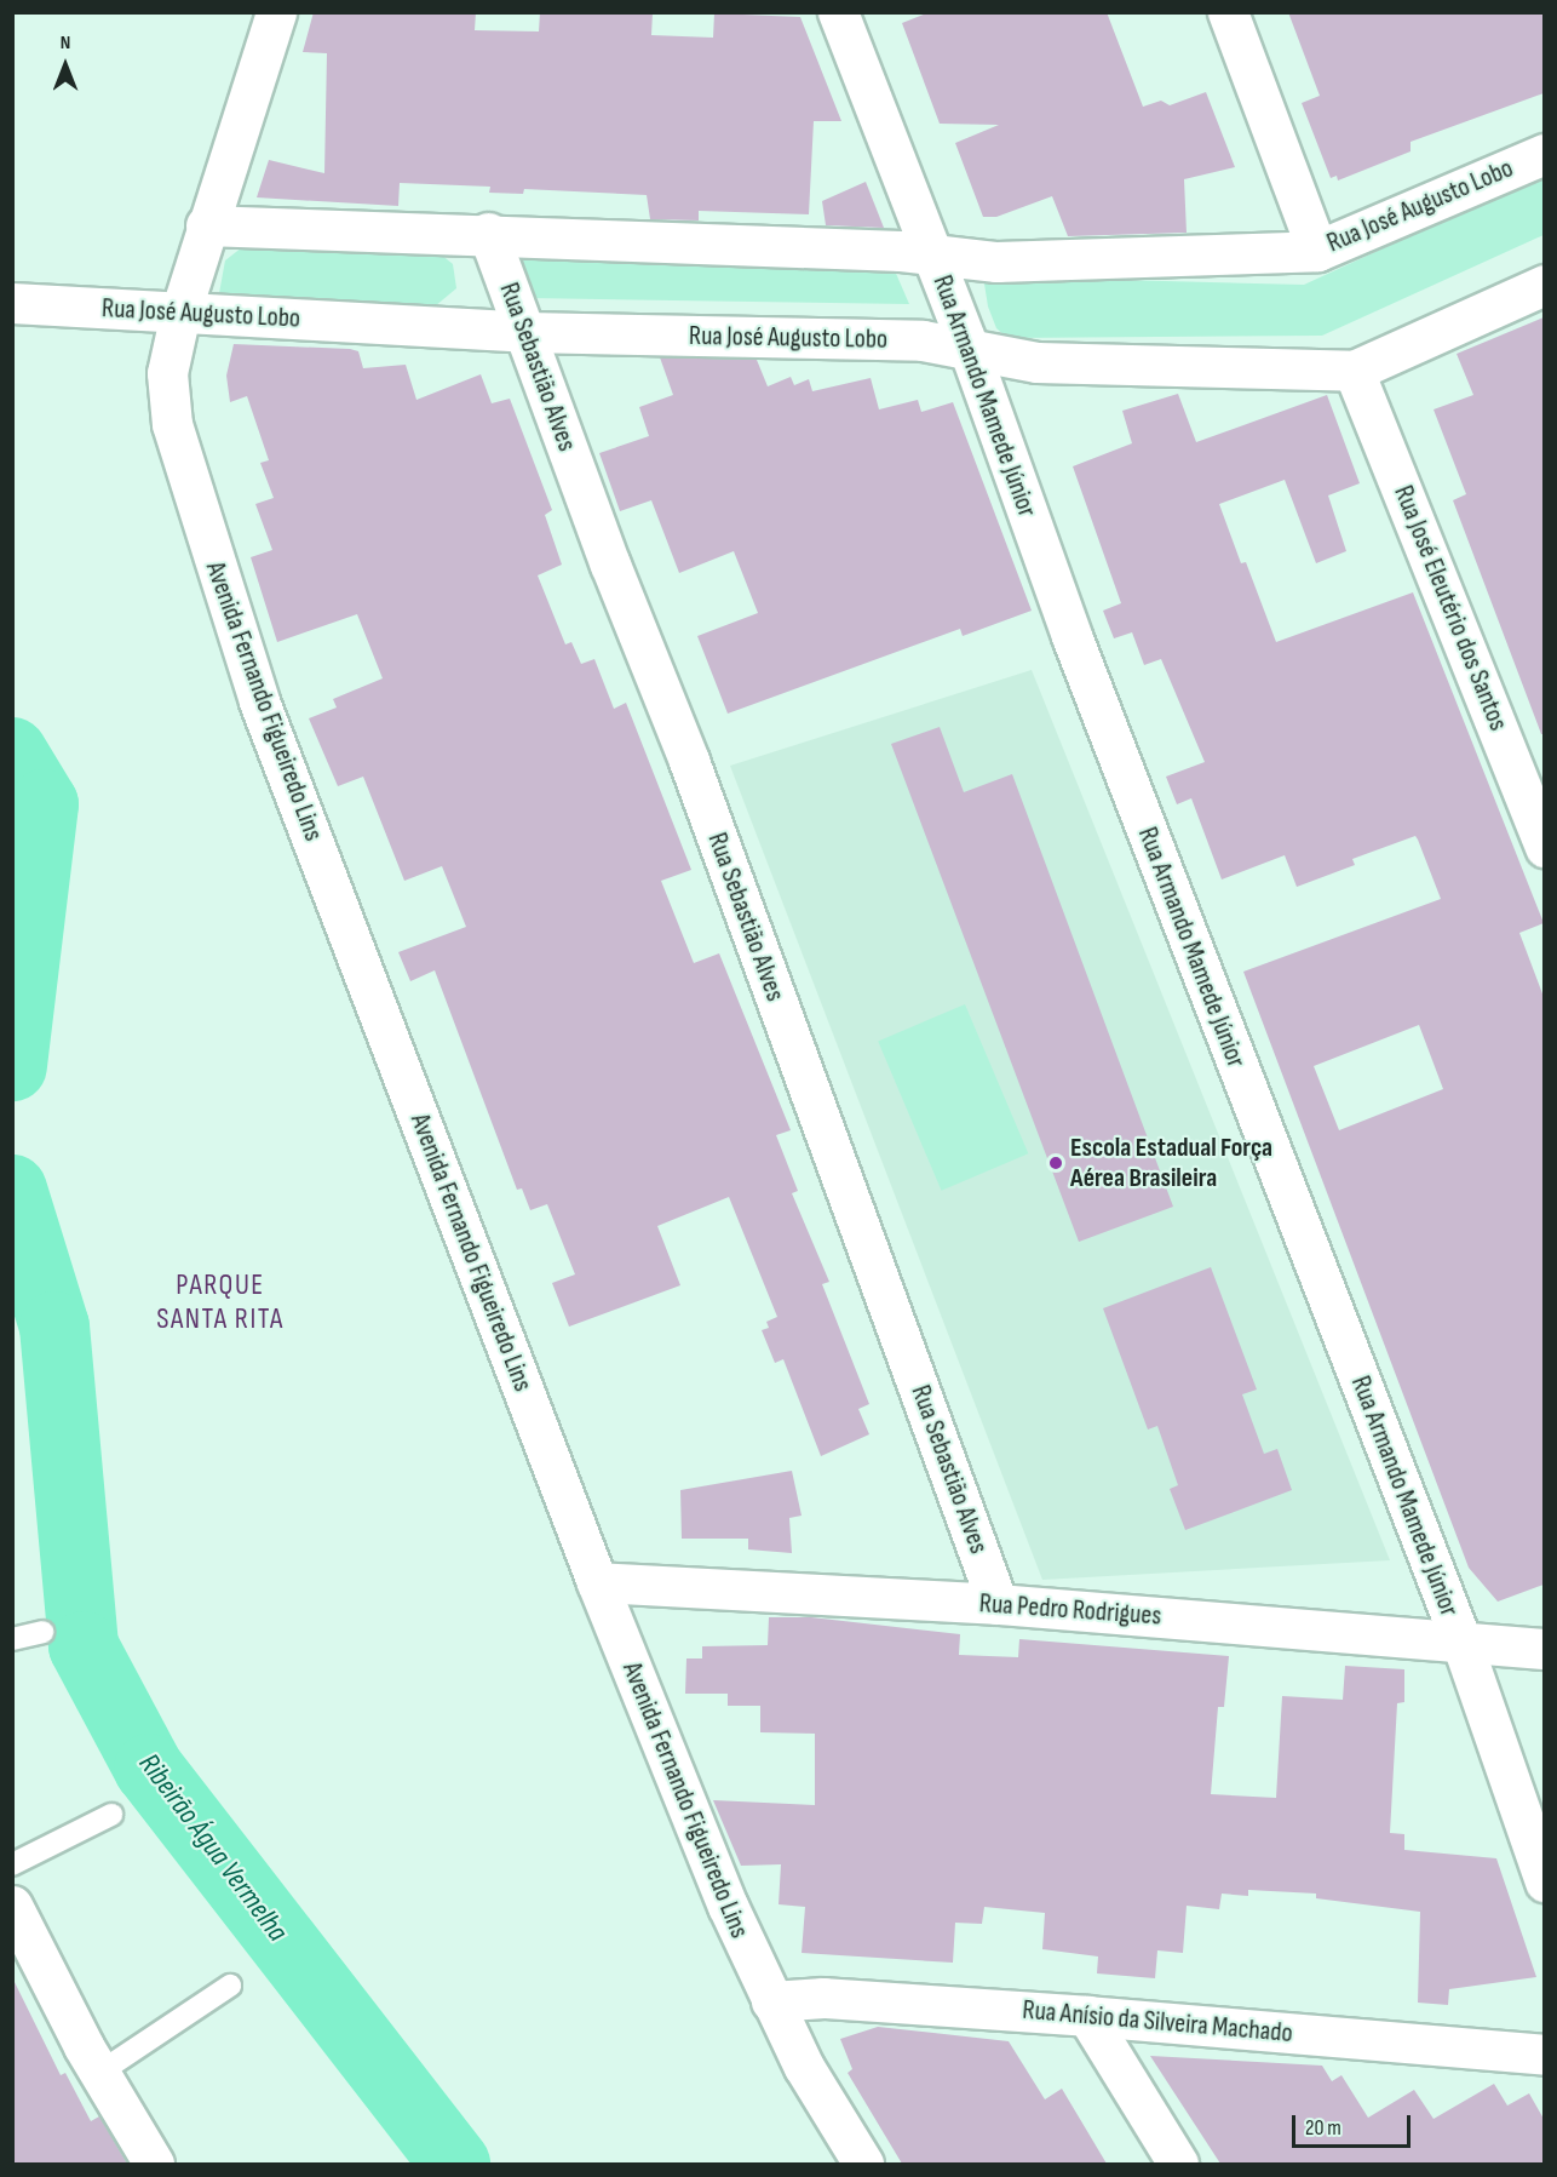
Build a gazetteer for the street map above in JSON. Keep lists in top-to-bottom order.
{
  "streets": {
    "street": [
      "Rua José Augusto Lobo",
      "Rua Sebastião Alves",
      "Rua Armando Mamede Júnior",
      "Rua José Eleutério dos Santos",
      "Avenida Fernando Figueiredo Lins",
      "Rua Pedro Rodrigues",
      "Rua Anísio da Silveira Machado"
    ]
  },
  "crossings": [
    ["Rua José Augusto Lobo", "Rua Sebastião Alves"],
    ["Rua José Augusto Lobo", "Rua Armando Mamede Júnior"],
    ["Rua José Augusto Lobo", "Rua José Eleutério dos Santos"],
    ["Rua José Augusto Lobo", "Avenida Fernando Figueiredo Lins"],
    ["Rua Sebastião Alves", "Rua Pedro Rodrigues"],
    ["Rua Armando Mamede Júnior", "Rua Pedro Rodrigues"],
    ["Avenida Fernando Figueiredo Lins", "Rua Pedro Rodrigues"],
    ["Avenida Fernando Figueiredo Lins", "Rua Anísio da Silveira Machado"]
  ],
  "districts": ["PARQUE SANTA RITA"],
  "water": ["Ribeirão Água Vermelha"],
  "places": ["Escola Estadual Força Aérea Brasileira"],
  "scale_bar": "20 m",
  "north": "top"
}
